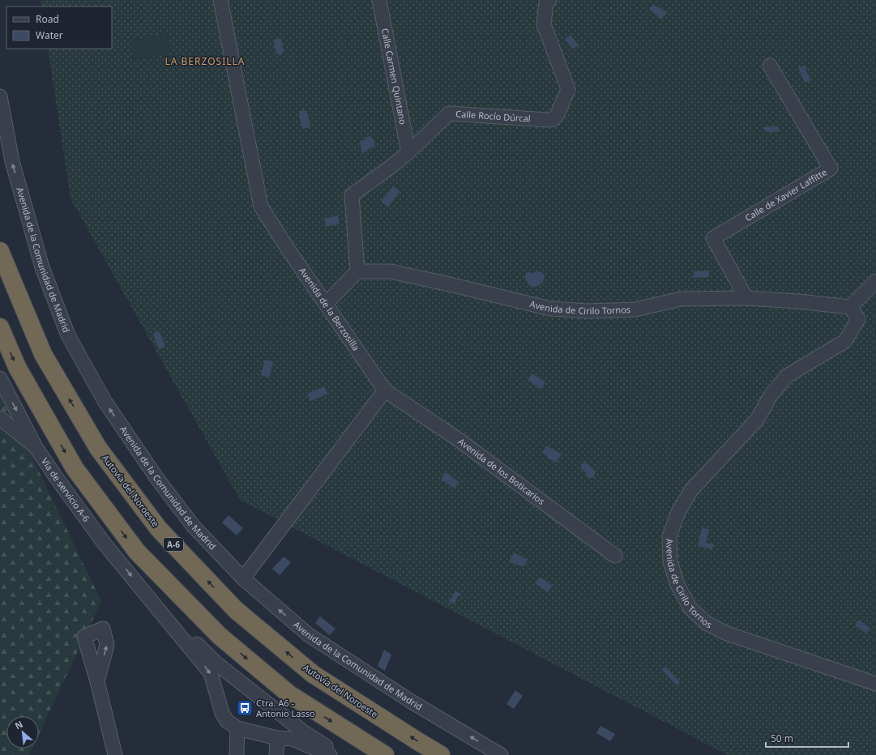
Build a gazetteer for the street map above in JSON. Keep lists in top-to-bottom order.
{
  "streets": {
    "highway": ["Autovía del Noroeste", "A-6"],
    "street": [
      "Calle Carmen Quintano",
      "Calle Rocío Dúrcal",
      "Calle de Xavier Laffitte",
      "Avenida de la Comunidad de Madrid",
      "Avenida de Cirilo Tornos",
      "Avenida de la Berzosilla",
      "Avenida de los Boticarios",
      "Vía de servicio A-6"
    ]
  },
  "crossings": [
    ["Calle Carmen Quintano", "Calle Rocío Dúrcal"],
    ["Calle Rocío Dúrcal", "Avenida de Cirilo Tornos"],
    ["Calle de Xavier Laffitte", "Avenida de Cirilo Tornos"],
    ["Avenida de la Berzosilla", "Avenida de los Boticarios"]
  ],
  "one_way": ["Vía de servicio A-6"],
  "districts": ["LA BERZOSILLA"],
  "places": {
    "bus stop": ["Ctra. A6 - Antonio Lasso"]
  },
  "legend": ["Road", "Water"],
  "scale_bar": "50 m",
  "north": "top left"
}
